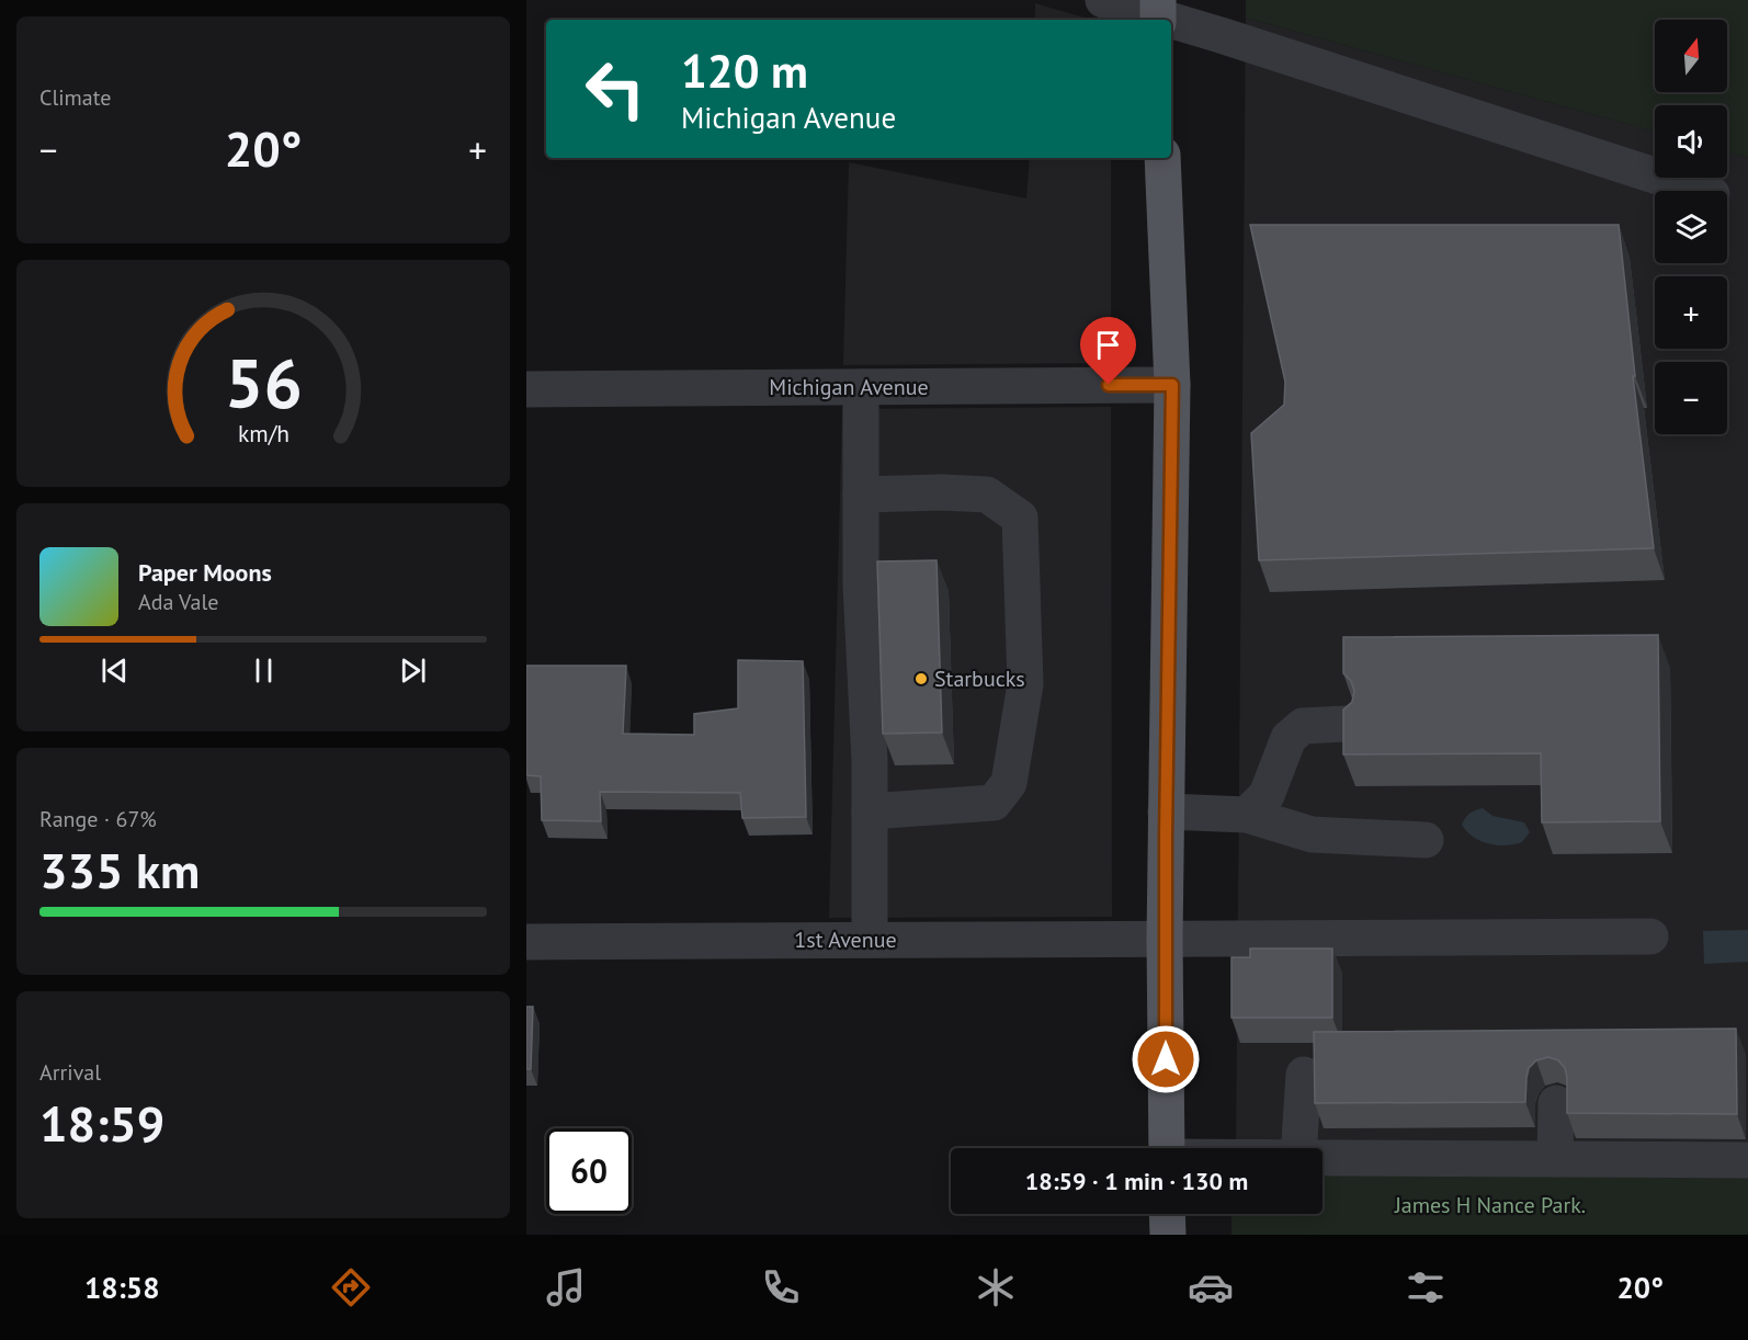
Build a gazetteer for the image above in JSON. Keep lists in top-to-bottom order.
{
  "streets": {
    "street": ["Michigan Avenue", "1st Avenue"]
  },
  "parks": ["James H Nance Park."],
  "places": ["Starbucks"],
  "north": "top",
  "page": {
    "tile": [
      "Climate",
      ["Range · 67%", "335 km"],
      ["Arrival", "18:59"]
    ],
    "map_buttons": ["+", "−"],
    "turn": ["120 m", "Michigan Avenue"],
    "heat": ["−", "20°", "+"],
    "song": ["Paper Moons", "Ada Vale"],
    "limit": "60",
    "trip": "18:59 · 1 min · 130 m",
    "tabs": ["18:58", "20°"],
    "gauge": ["56", "km/h"]
  }
}
